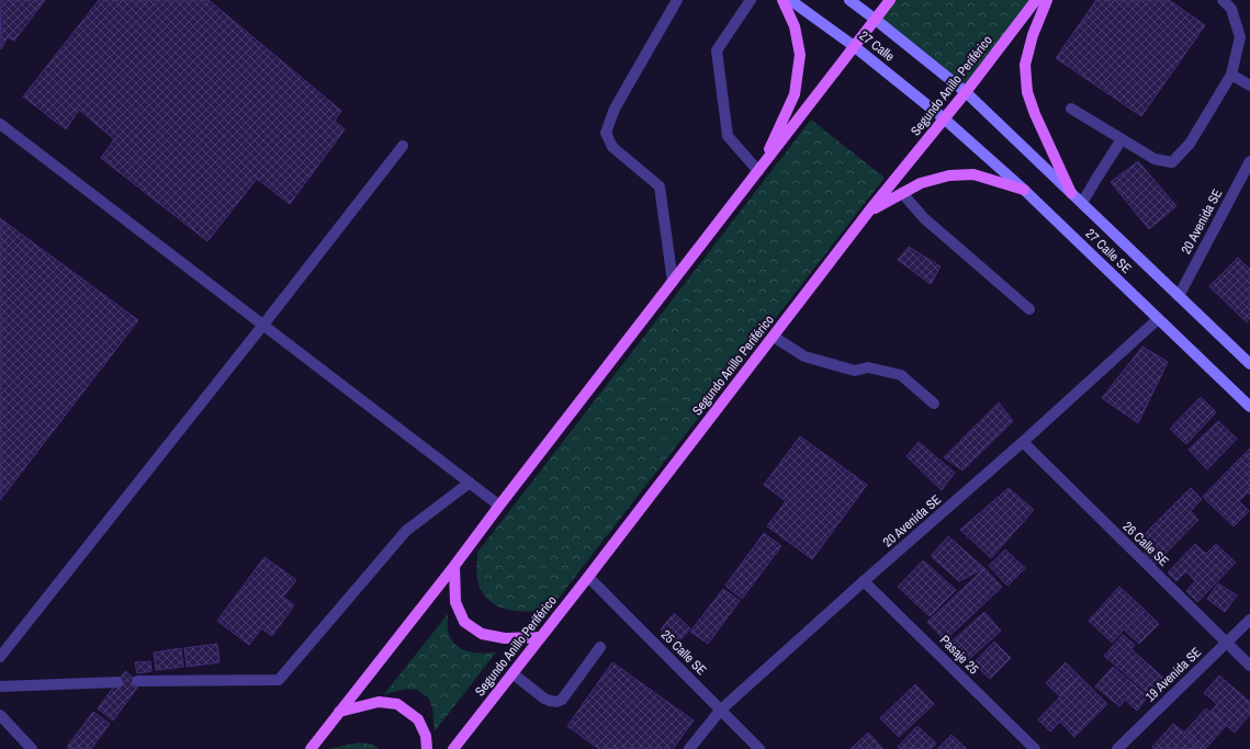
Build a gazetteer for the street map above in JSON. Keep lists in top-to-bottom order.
{
  "streets": {
    "main road": ["27 Calle", "Segundo Anillo Periférico", "27 Calle SE"],
    "street": [
      "20 Avenida SE",
      "26 Calle SE",
      "25 Calle SE",
      "Pasaje 25",
      "19 Avenida SE"
    ]
  },
  "crossings": [
    ["27 Calle", "Segundo Anillo Periférico"],
    ["27 Calle", "27 Calle SE"],
    ["Segundo Anillo Periférico", "27 Calle SE"],
    ["Segundo Anillo Periférico", "25 Calle SE"],
    ["20 Avenida SE", "27 Calle SE"],
    ["20 Avenida SE", "26 Calle SE"],
    ["20 Avenida SE", "25 Calle SE"],
    ["20 Avenida SE", "Pasaje 25"],
    ["26 Calle SE", "19 Avenida SE"]
  ]
}
